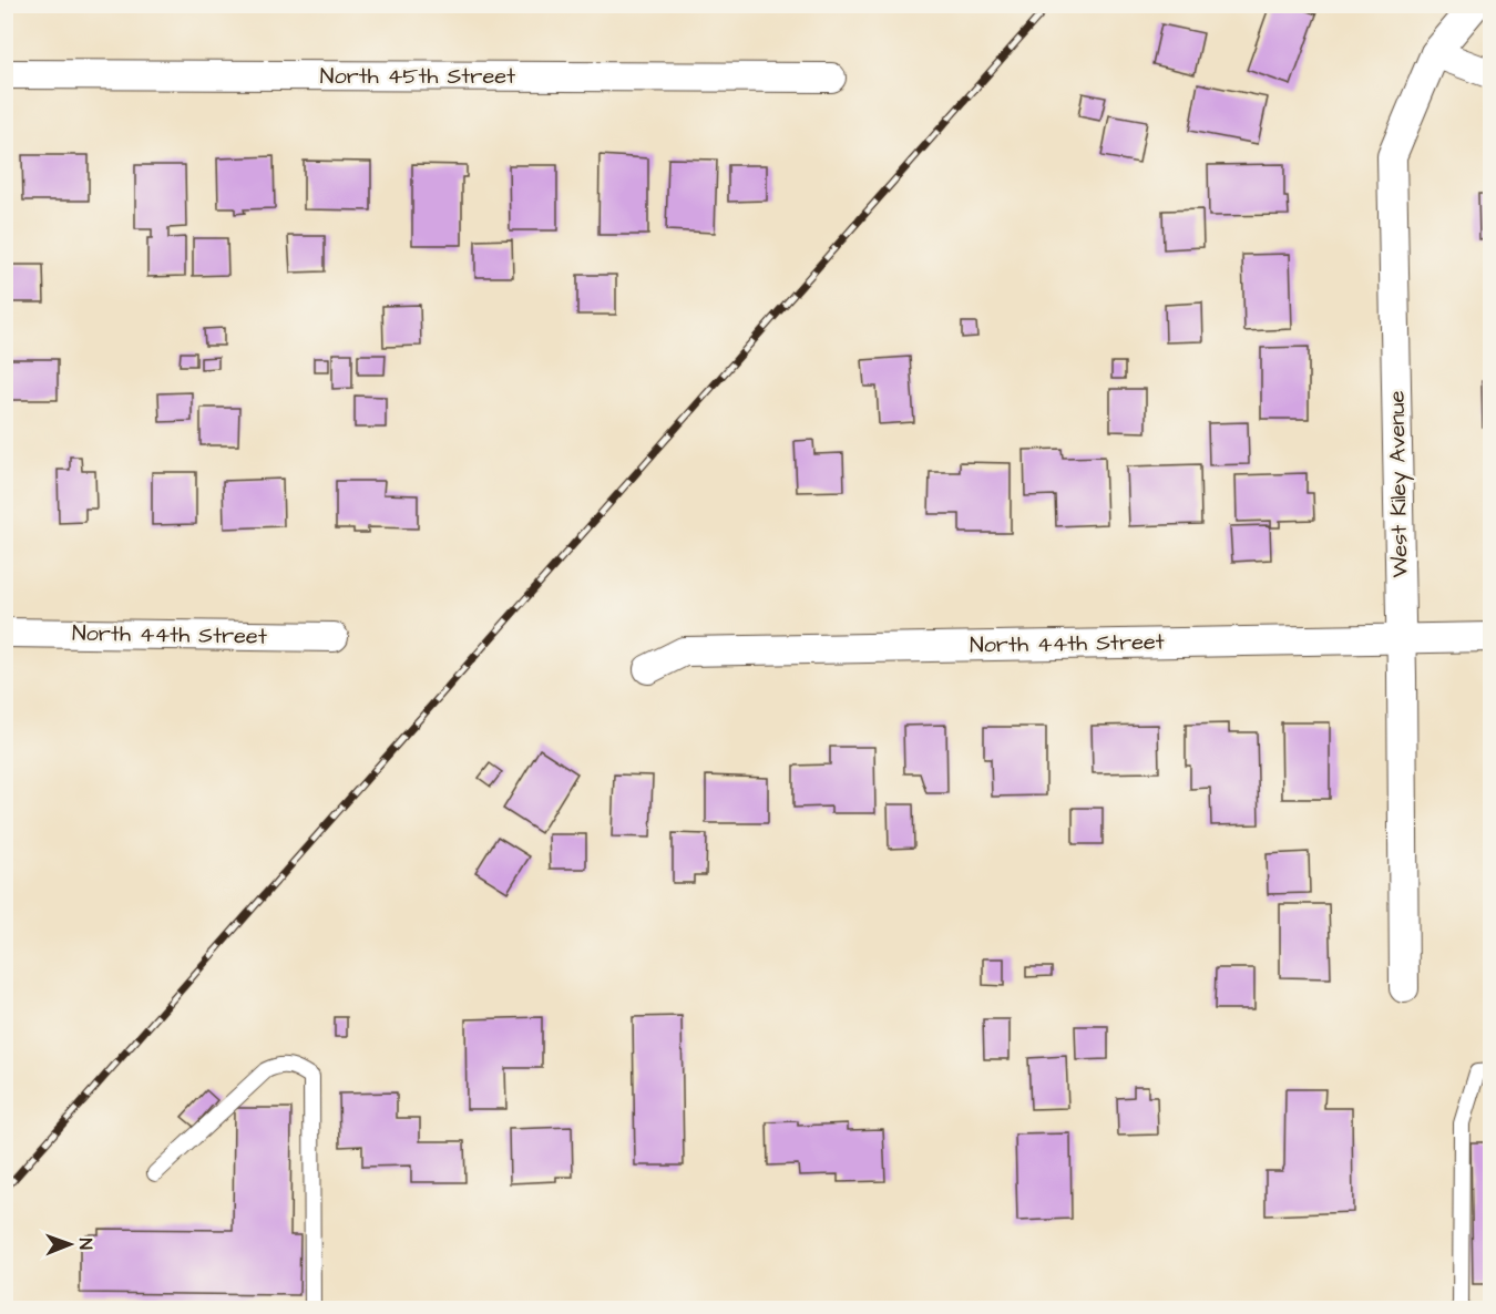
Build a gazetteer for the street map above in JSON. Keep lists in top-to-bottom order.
{
  "streets": {
    "street": ["North 45th Street", "West Kiley Avenue", "North 44th Street"]
  },
  "crossings": [
    ["West Kiley Avenue", "North 44th Street"]
  ],
  "north": "right"
}
